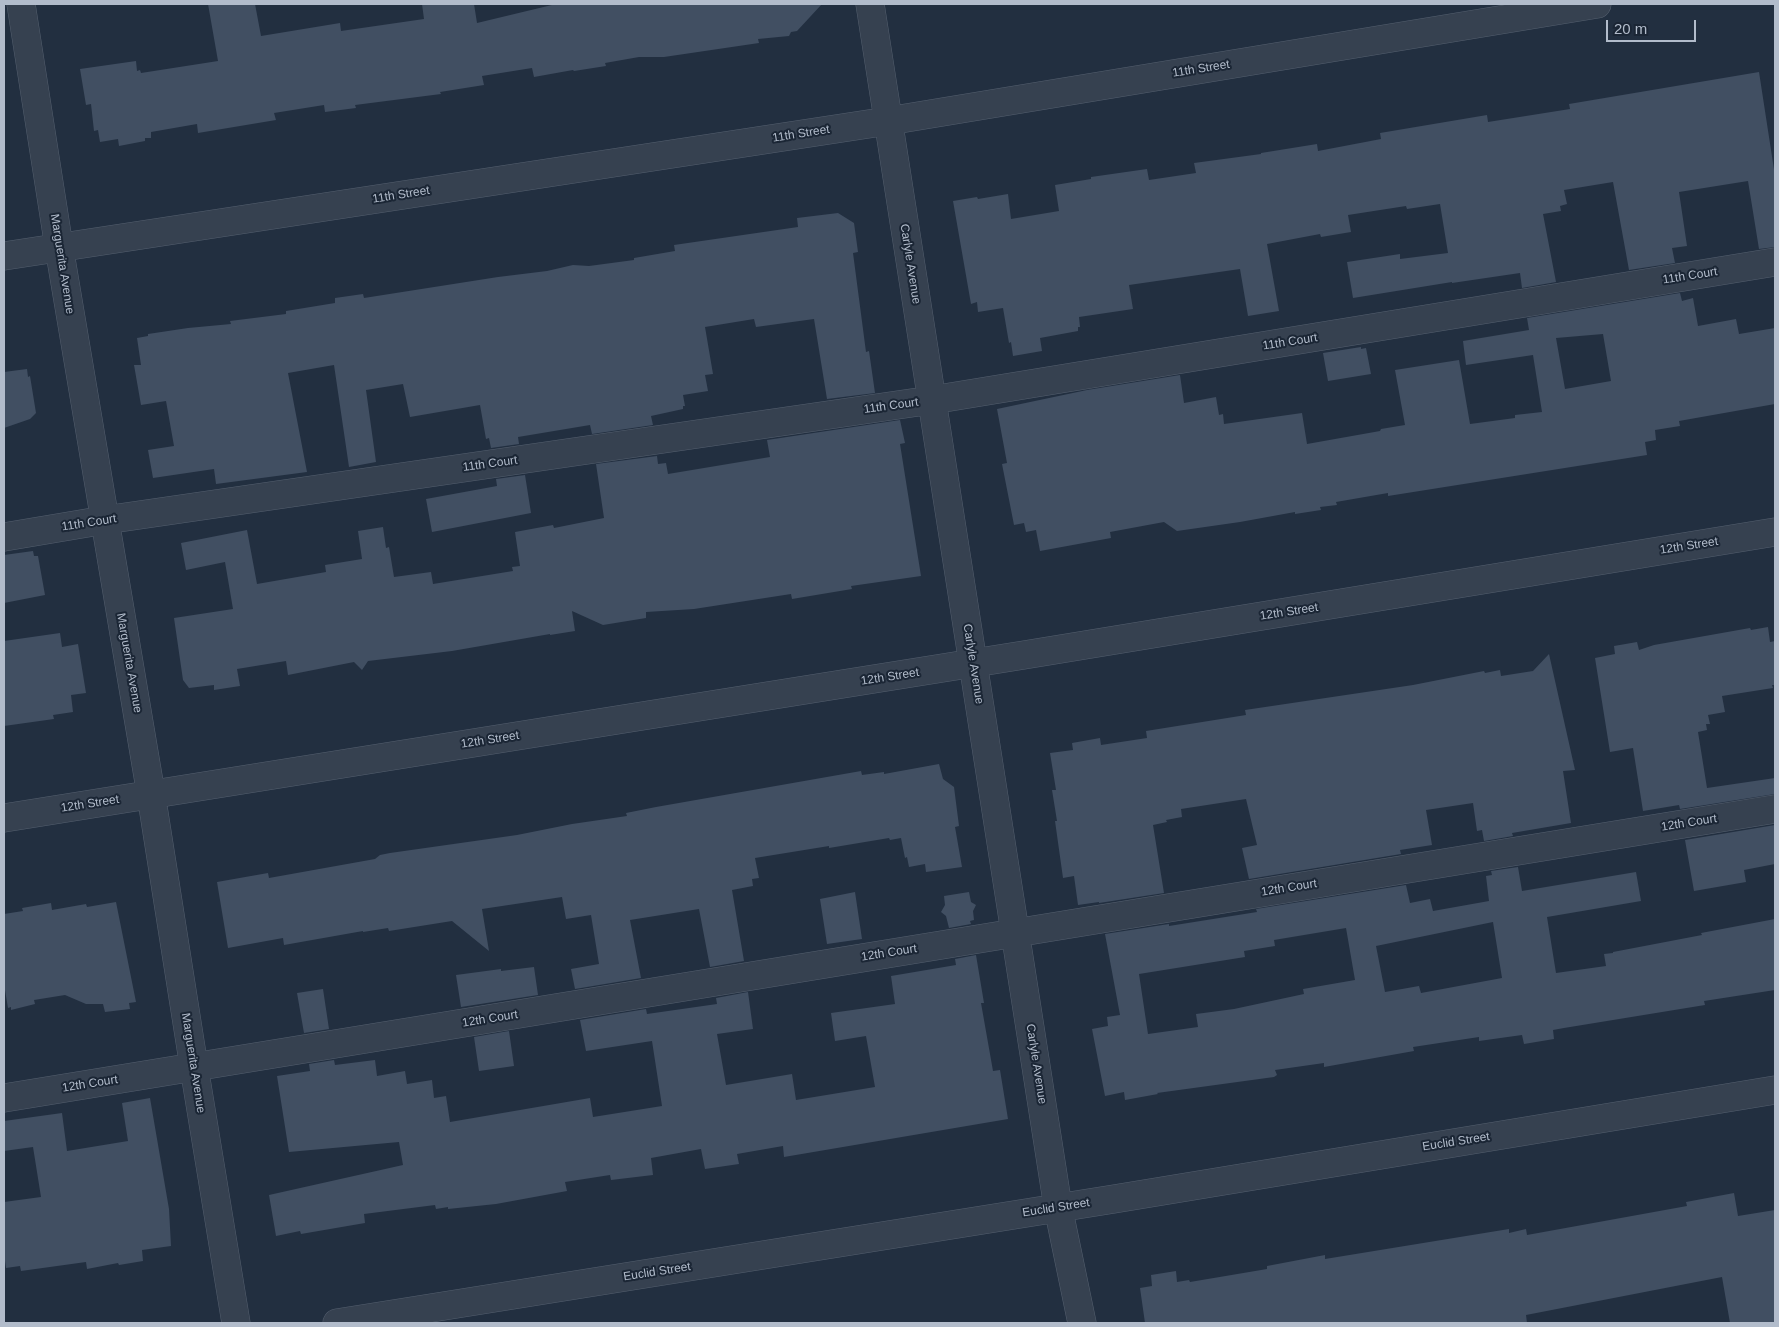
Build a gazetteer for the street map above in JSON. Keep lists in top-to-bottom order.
{
  "streets": {
    "street": [
      "11th Street",
      "Marguerita Avenue",
      "Carlyle Avenue",
      "11th Court",
      "12th Street",
      "12th Court",
      "Euclid Street"
    ]
  },
  "crossings": [
    ["11th Street", "Marguerita Avenue"],
    ["11th Street", "Carlyle Avenue"],
    ["Marguerita Avenue", "11th Court"],
    ["Marguerita Avenue", "12th Street"],
    ["Marguerita Avenue", "12th Court"],
    ["Carlyle Avenue", "11th Court"],
    ["Carlyle Avenue", "12th Street"],
    ["Carlyle Avenue", "12th Court"],
    ["Carlyle Avenue", "Euclid Street"]
  ],
  "scale_bar": "20 m"
}
